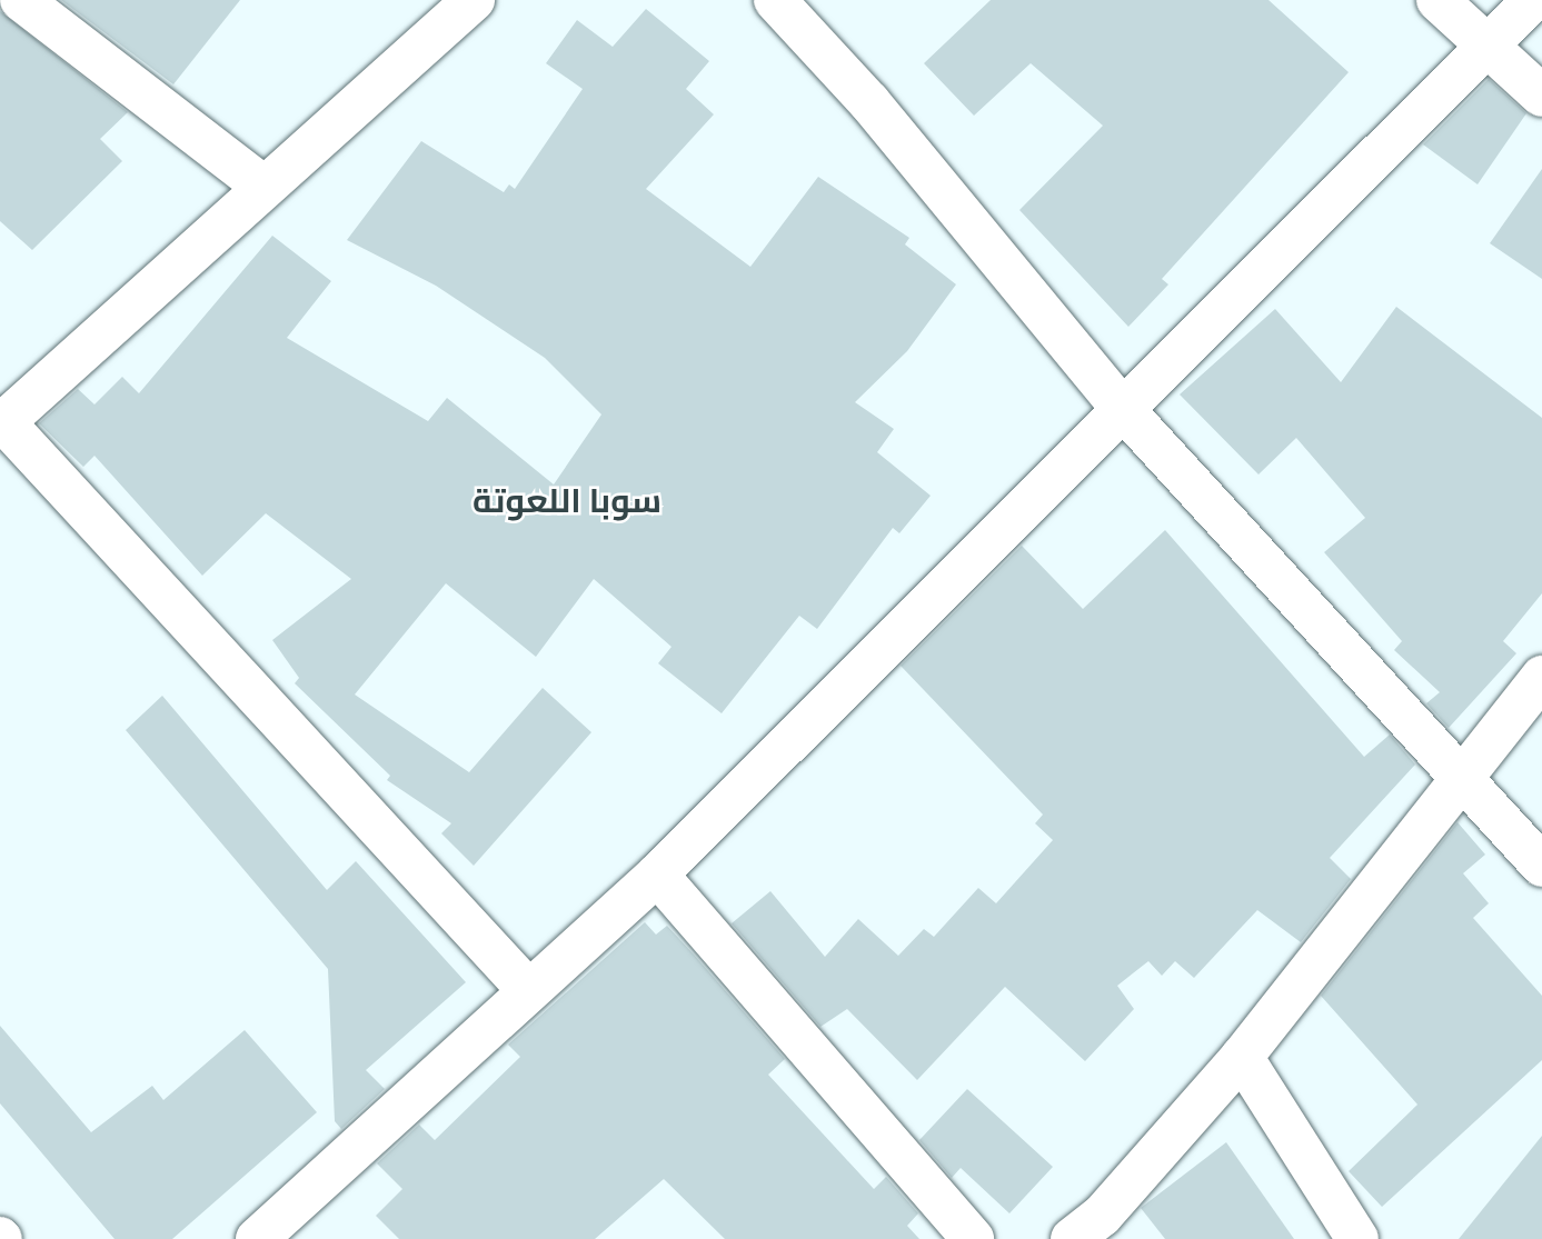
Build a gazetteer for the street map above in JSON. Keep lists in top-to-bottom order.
{
  "districts": ["سوبا اللعوتة"]
}
